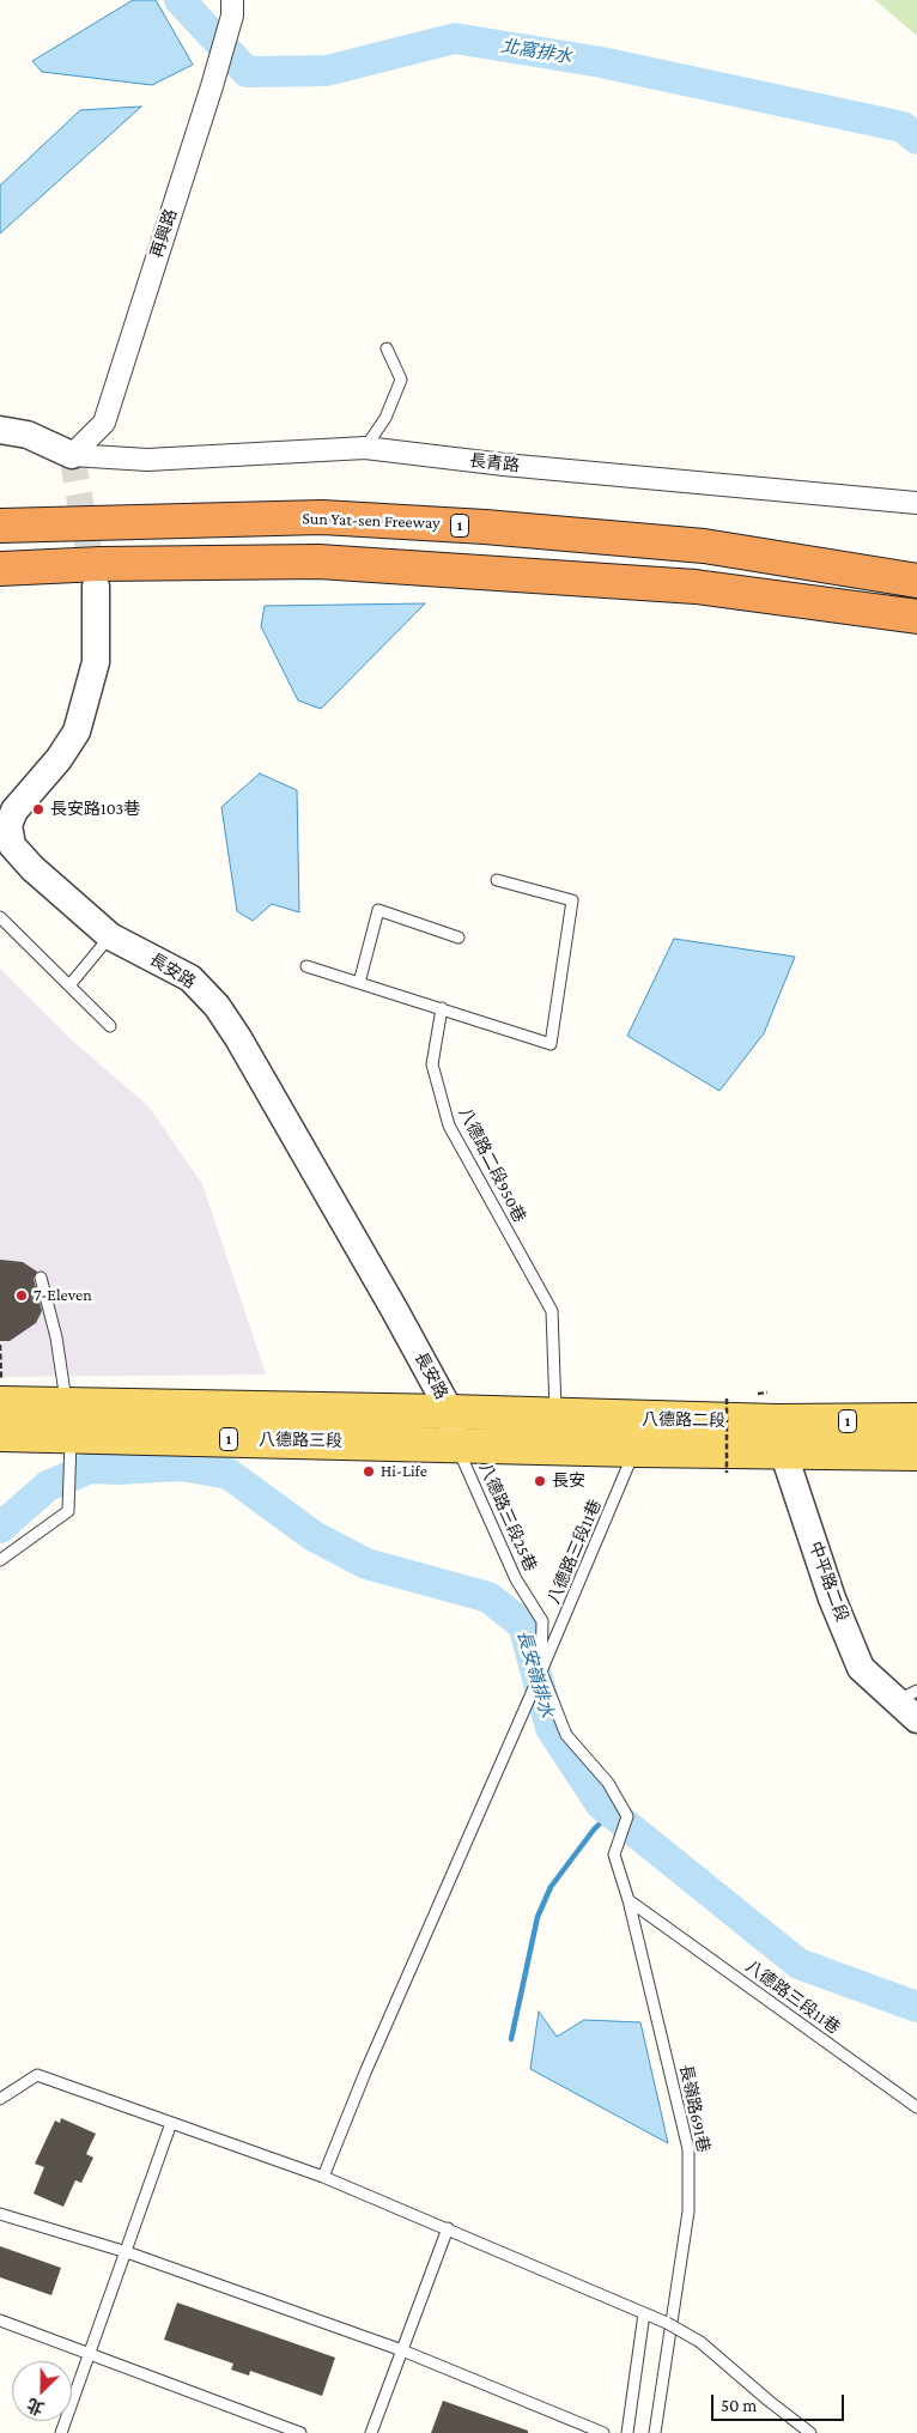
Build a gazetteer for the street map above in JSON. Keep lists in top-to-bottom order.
{
  "streets": {
    "highway": ["Sun Yat-sen Freeway", "1"],
    "main road": ["八德路二段", "八德路三段"],
    "street": [
      "再興路",
      "長青路",
      "長安路",
      "中平路二段"
    ],
    "lane": [
      "八德路二段950巷",
      "八德路三段25巷",
      "八德路三段11巷",
      "長嶺路691巷"
    ]
  },
  "crossings": [
    ["再興路", "長青路"],
    ["長安路", "八德路二段"],
    ["長安路", "八德路三段"],
    ["長安路", "八德路三段25巷"],
    ["八德路二段950巷", "八德路二段"],
    ["八德路二段", "八德路三段"],
    ["八德路二段", "八德路三段25巷"],
    ["八德路二段", "八德路三段11巷"],
    ["八德路二段", "中平路二段"],
    ["八德路三段", "八德路三段25巷"],
    ["八德路三段25巷", "八德路三段11巷"],
    ["八德路三段11巷", "長嶺路691巷"]
  ],
  "water": ["北窩排水", "長安嶺排水"],
  "places": [
    "長安路103巷",
    "7-Eleven",
    "Hi-Life",
    "長安"
  ],
  "scale_bar": "50 m",
  "north": "bottom left"
}
